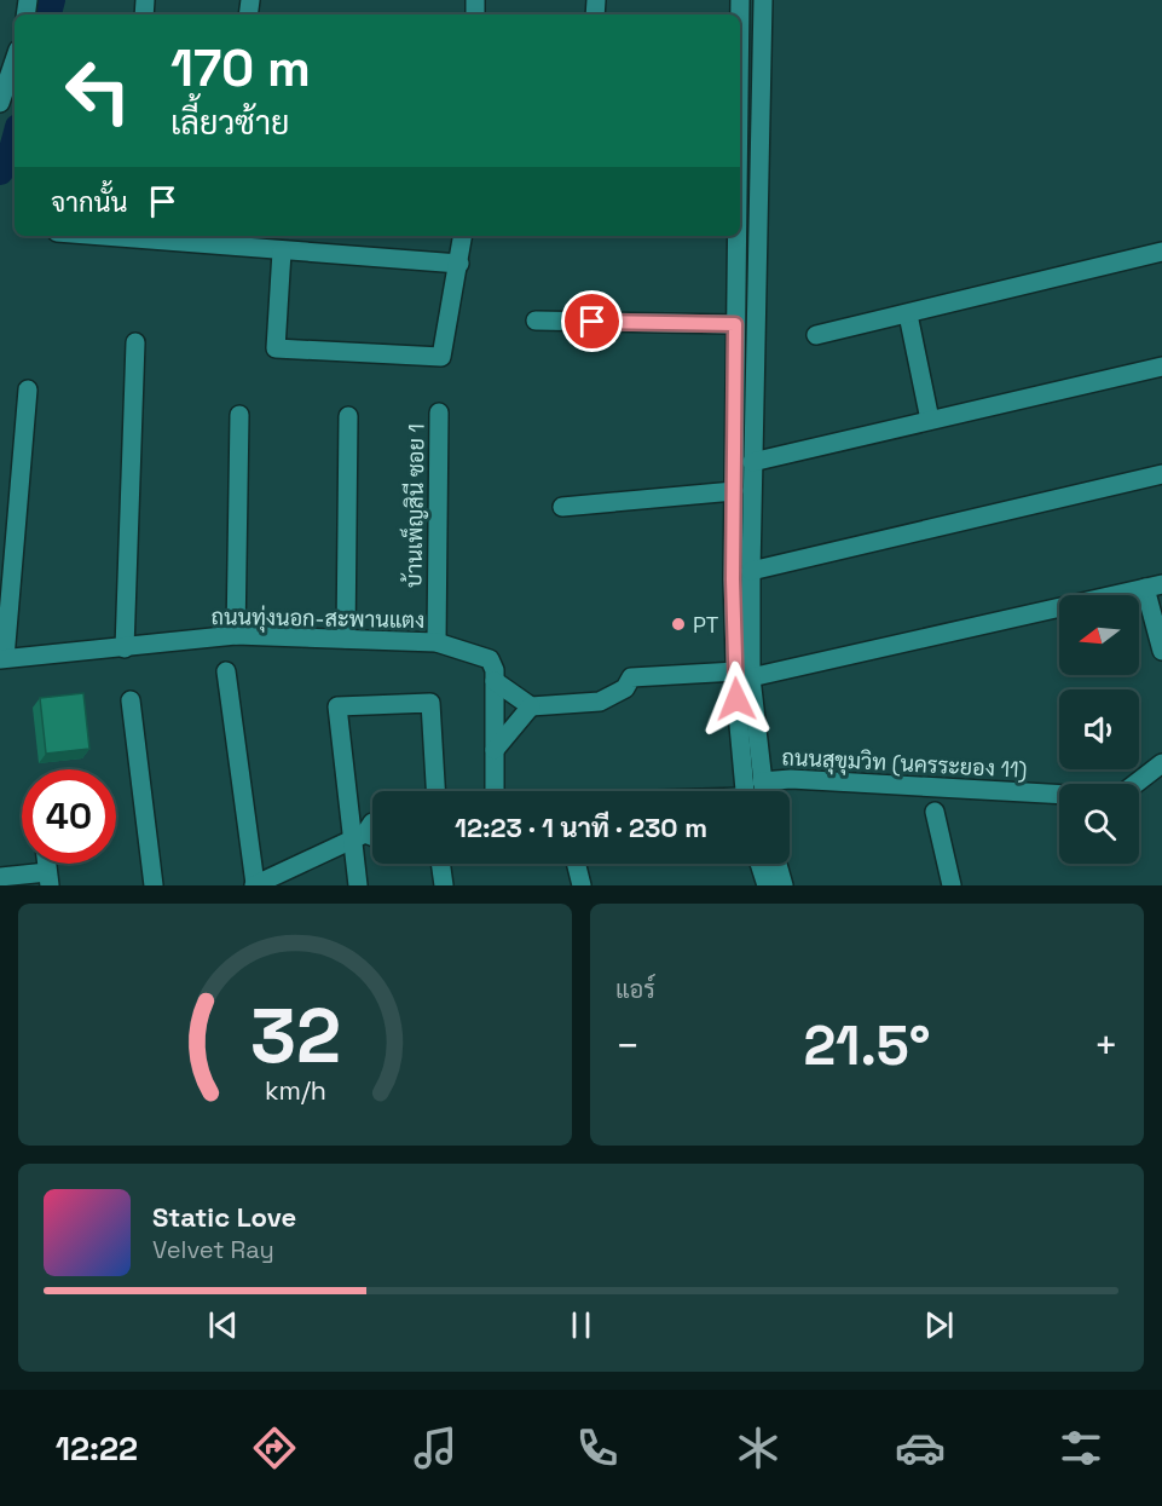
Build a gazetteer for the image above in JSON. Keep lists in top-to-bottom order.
{
  "streets": {
    "street": ["บ้านเพ็ญสินี ซอย 1", "ถนนทุ่งนอก-สะพานแตง", "ถนนสุขุมวิท (นครระยอง 11)"]
  },
  "crossings": [
    ["บ้านเพ็ญสินี ซอย 1", "ถนนทุ่งนอก-สะพานแตง"]
  ],
  "places": ["PT"],
  "north": "left",
  "page": {
    "turn": ["170 m", "เลี้ยวซ้าย"],
    "then": "จากนั้น",
    "limit": "40",
    "trip": "12:23 · 1 นาที · 230 m",
    "tile": "แอร์",
    "heat": ["−", "21.5°", "+"],
    "song": ["Static Love", "Velvet Ray"],
    "tabs": "12:22",
    "gauge": ["32", "km/h"]
  }
}
